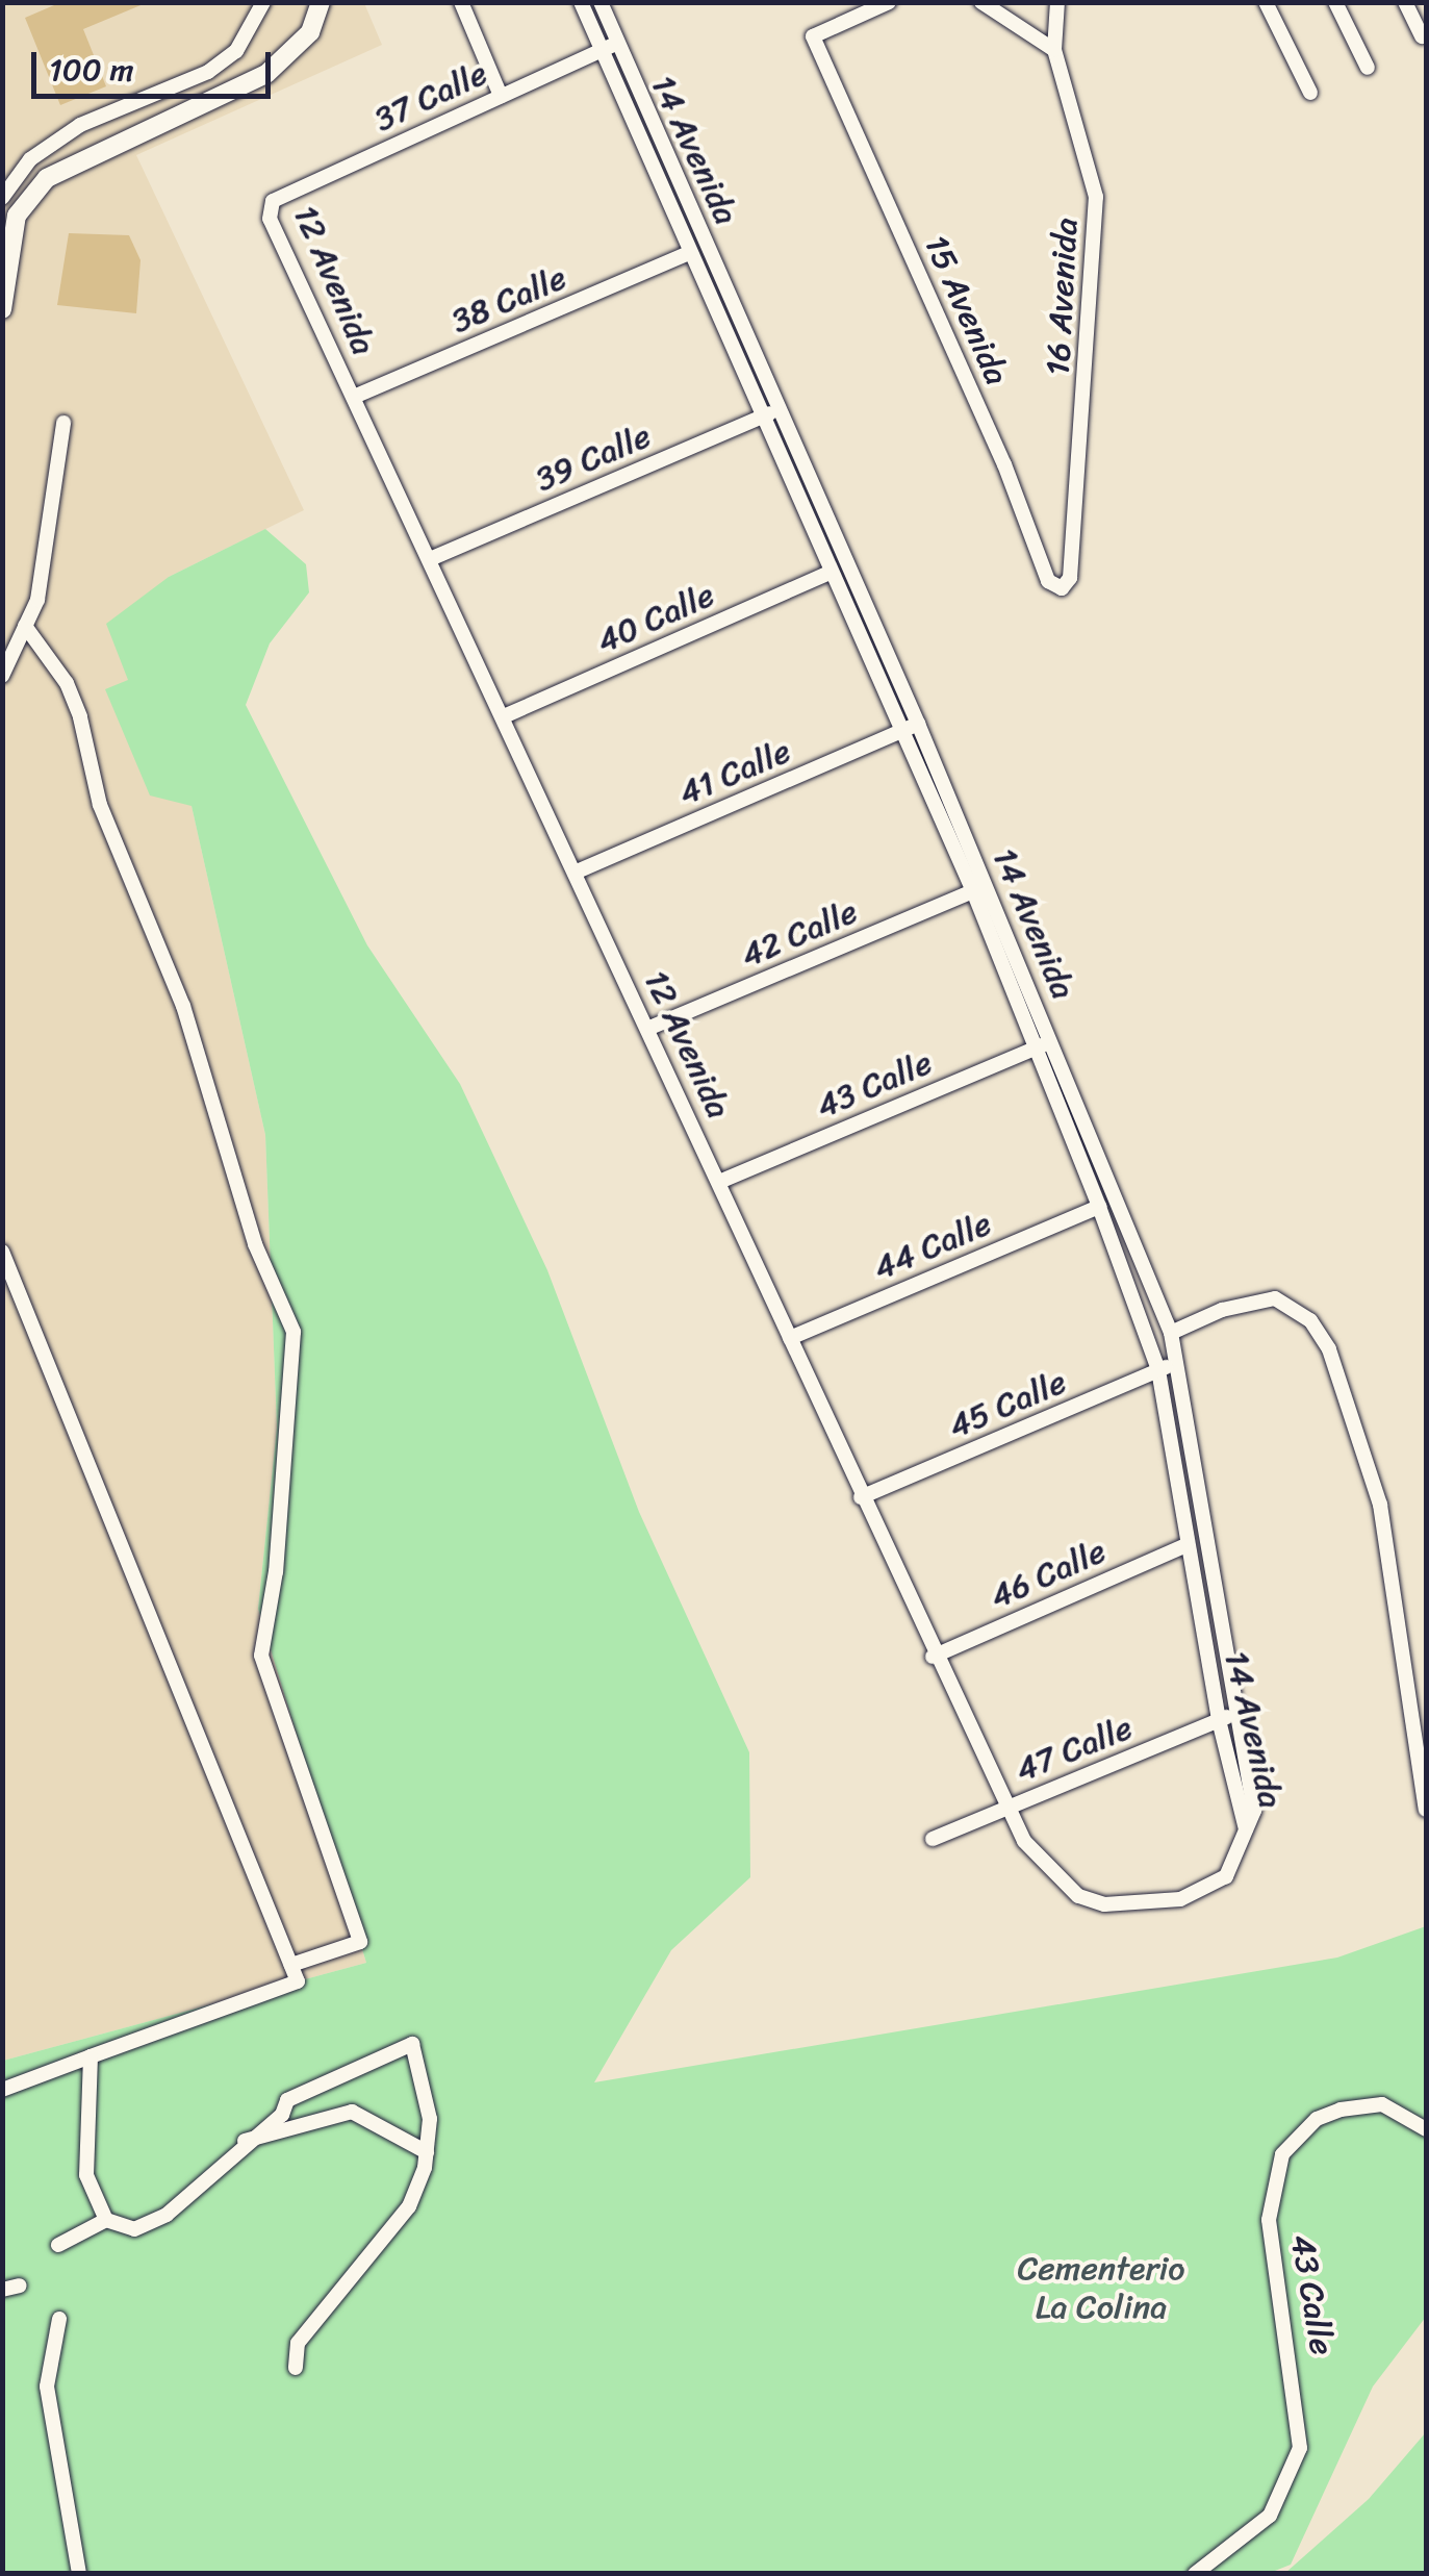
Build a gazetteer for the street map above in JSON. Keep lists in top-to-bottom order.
{
  "streets": {
    "street": [
      "37 Calle",
      "14 Avenida",
      "12 Avenida",
      "16 Avenida",
      "38 Calle",
      "15 Avenida",
      "39 Calle",
      "40 Calle",
      "41 Calle",
      "42 Calle",
      "43 Calle",
      "44 Calle",
      "45 Calle",
      "46 Calle",
      "47 Calle"
    ]
  },
  "crossings": [
    ["37 Calle", "14 Avenida"],
    ["37 Calle", "12 Avenida"],
    ["14 Avenida", "12 Avenida"],
    ["14 Avenida", "38 Calle"],
    ["14 Avenida", "39 Calle"],
    ["14 Avenida", "40 Calle"],
    ["14 Avenida", "41 Calle"],
    ["14 Avenida", "42 Calle"],
    ["14 Avenida", "43 Calle"],
    ["14 Avenida", "44 Calle"],
    ["14 Avenida", "45 Calle"],
    ["14 Avenida", "46 Calle"],
    ["14 Avenida", "47 Calle"],
    ["12 Avenida", "38 Calle"],
    ["12 Avenida", "39 Calle"],
    ["12 Avenida", "40 Calle"],
    ["12 Avenida", "41 Calle"],
    ["12 Avenida", "42 Calle"],
    ["12 Avenida", "43 Calle"],
    ["12 Avenida", "44 Calle"],
    ["12 Avenida", "45 Calle"],
    ["12 Avenida", "46 Calle"],
    ["12 Avenida", "47 Calle"],
    ["16 Avenida", "15 Avenida"]
  ],
  "parks": ["Cementerio La Colina"],
  "scale_bar": "100 m"
}
